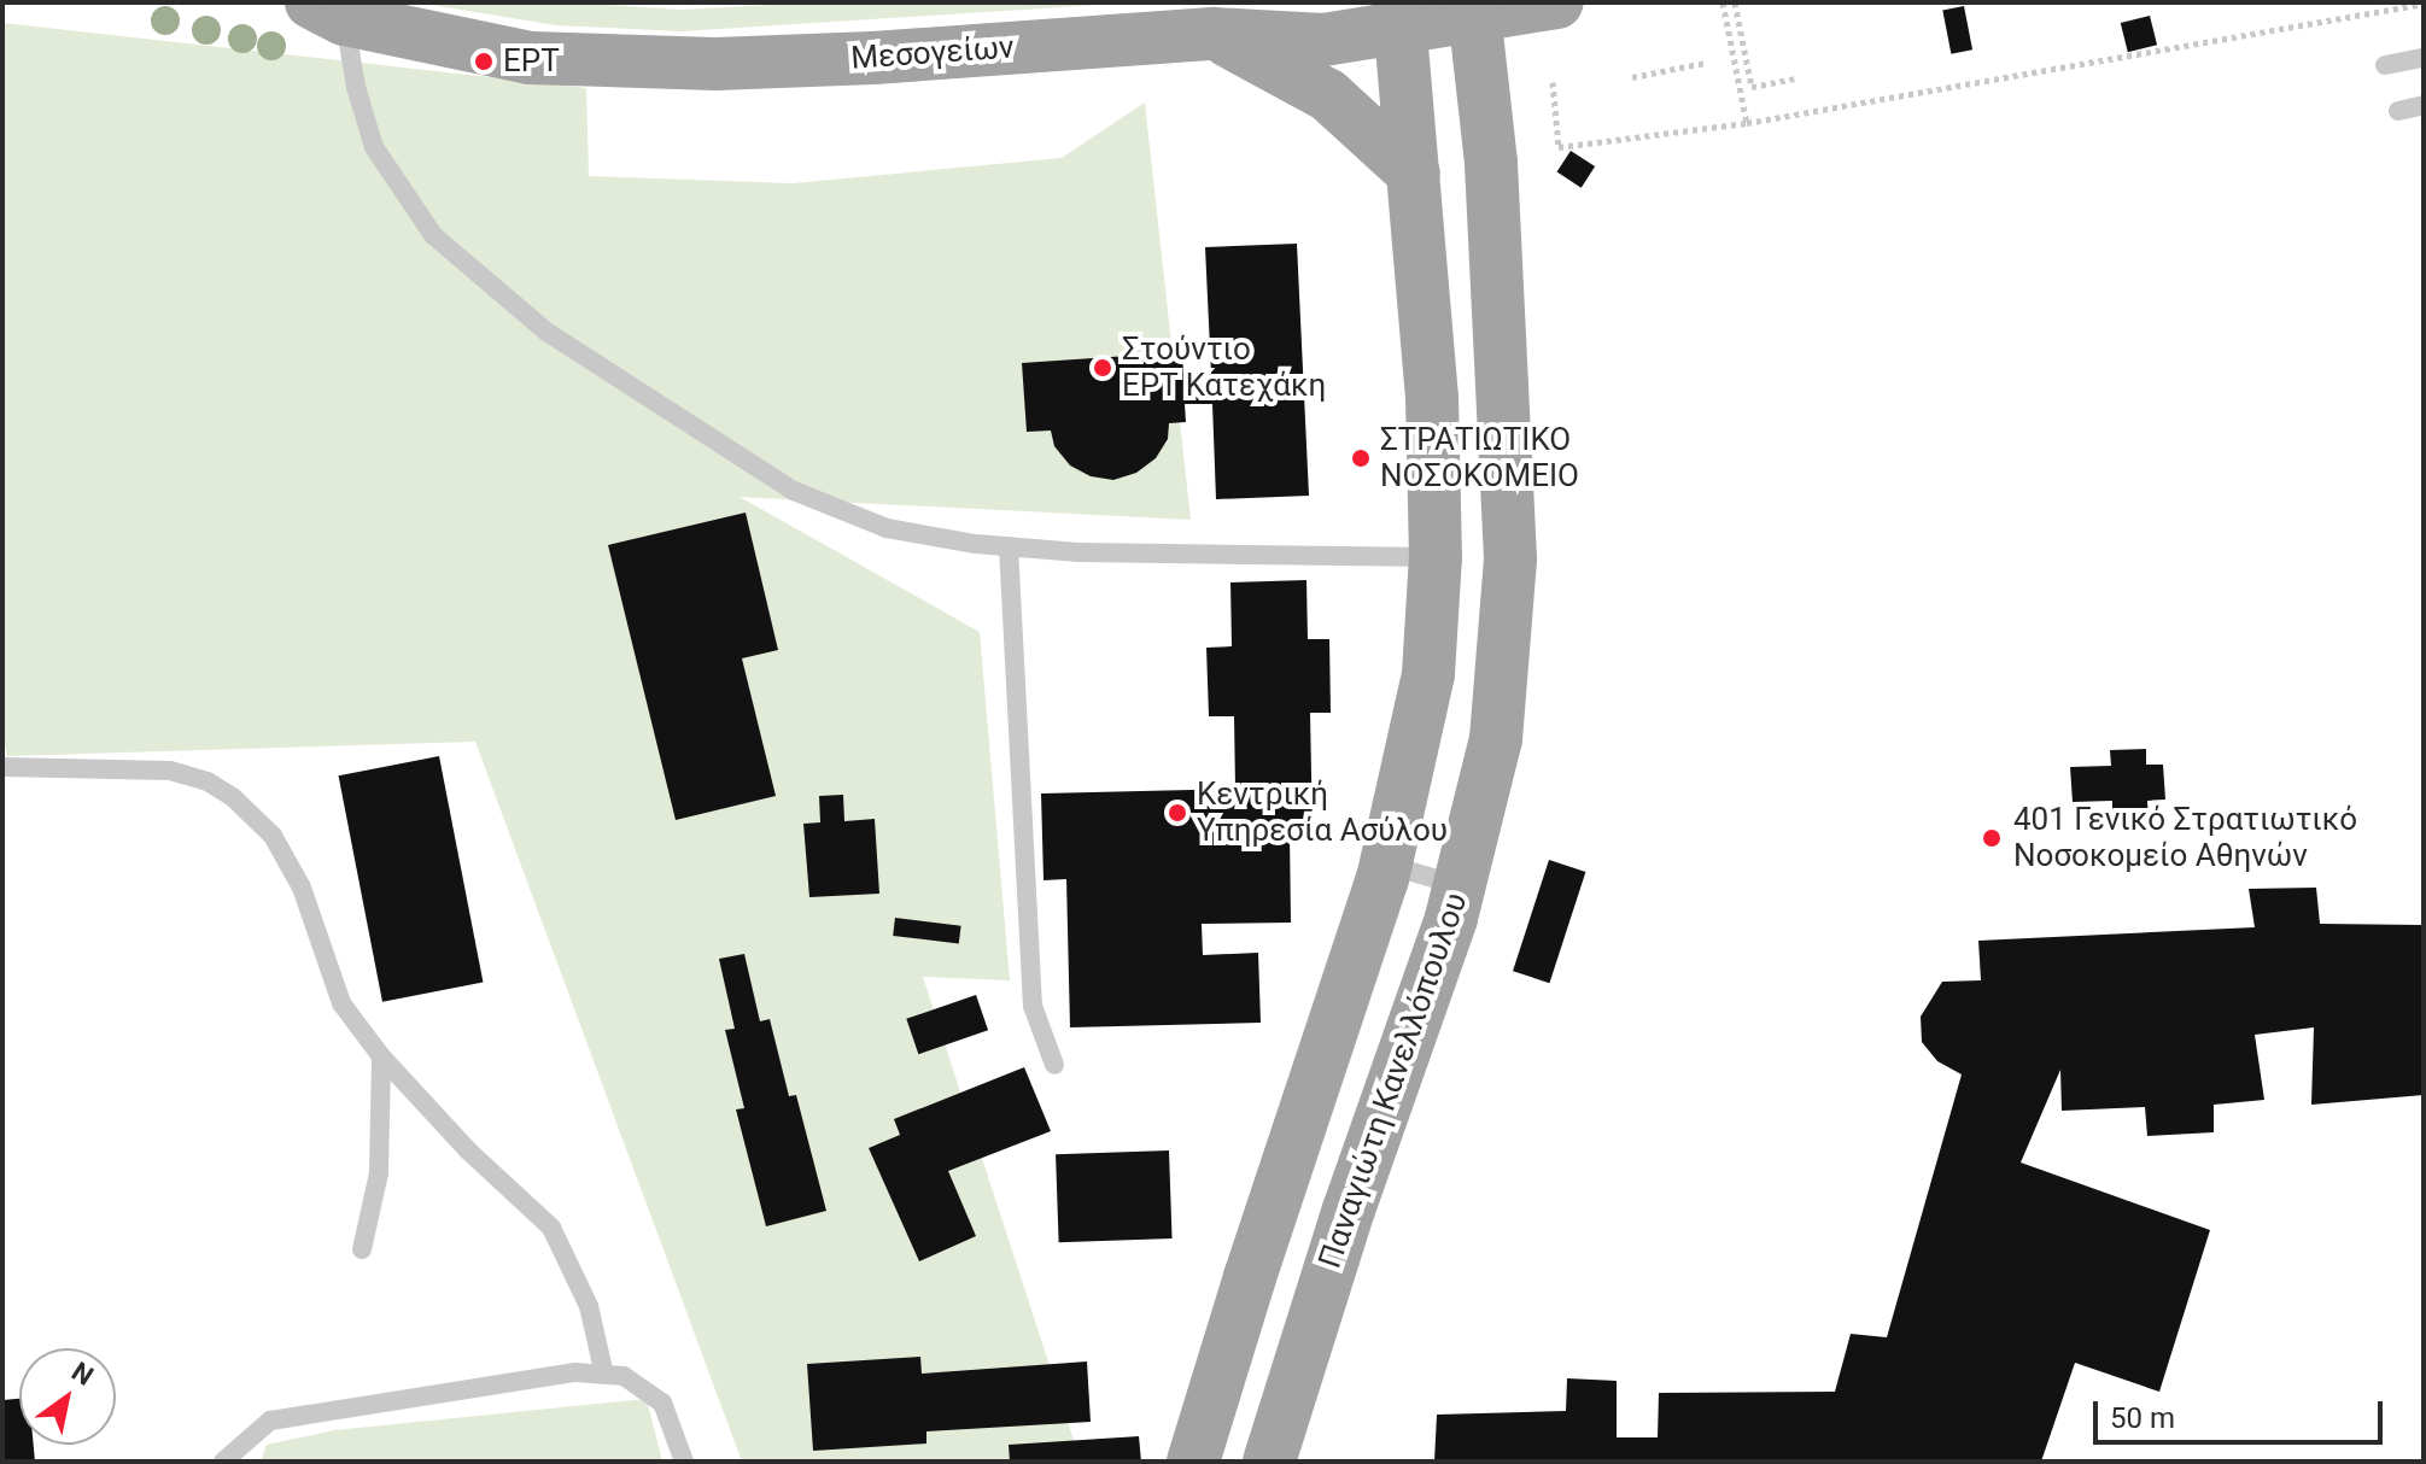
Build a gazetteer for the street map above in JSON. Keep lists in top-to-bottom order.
{
  "streets": {
    "main road": ["Μεσογείων", "Παναγιώτη Κανελλόπουλου"]
  },
  "crossings": [
    ["Μεσογείων", "Παναγιώτη Κανελλόπουλου"]
  ],
  "places": [
    "ΕΡΤ",
    "Στούντιο ΕΡΤ Κατεχάκη",
    "ΣΤΡΑΤΙΩΤΙΚΟ ΝΟΣΟΚΟΜΕΙΟ",
    "Κεντρική Υπηρεσία Ασύλου",
    "401 Γενικό Στρατιωτικό Νοσοκομείο Αθηνών"
  ],
  "scale_bar": "50 m",
  "north": "top right"
}
